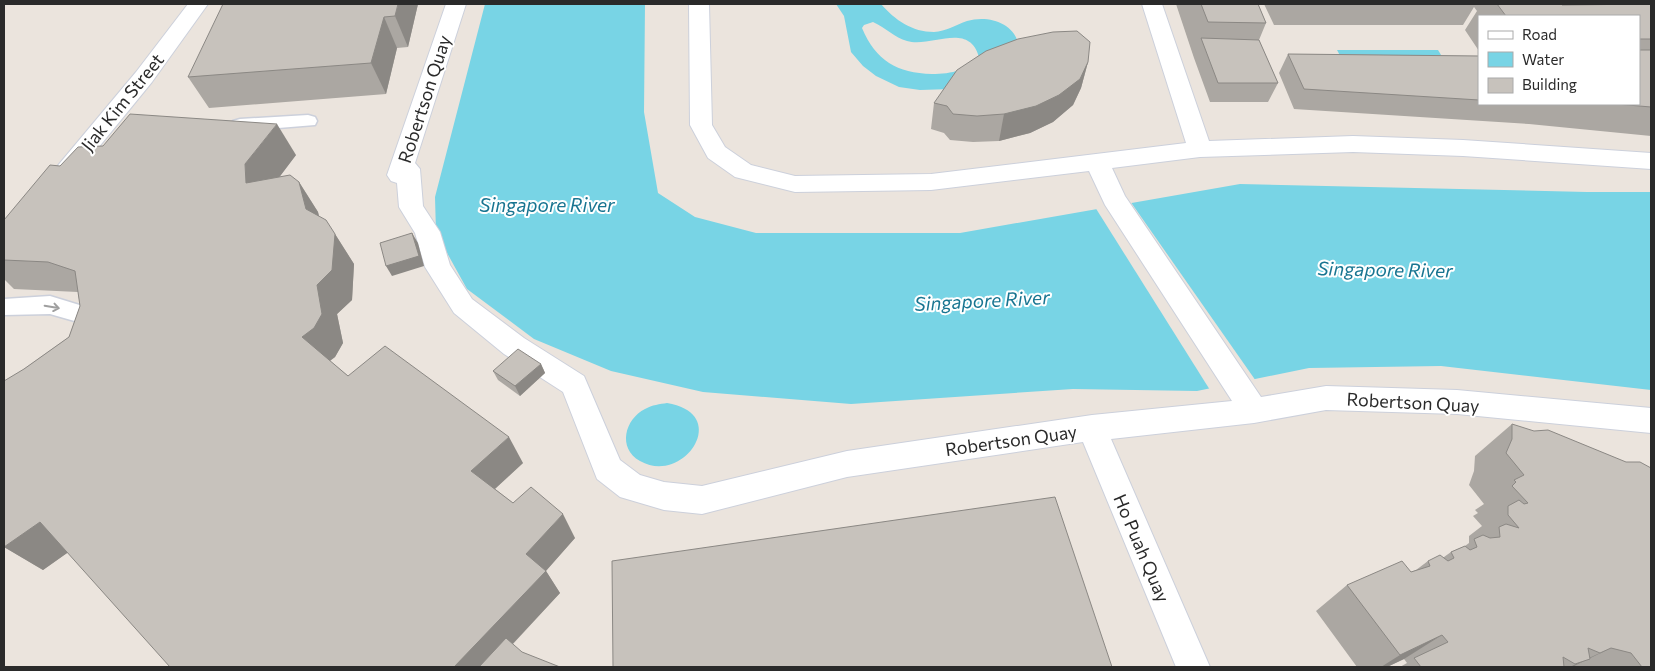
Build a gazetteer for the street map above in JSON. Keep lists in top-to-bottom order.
{
  "streets": {
    "street": ["Robertson Quay", "Jiak Kim Street", "Ho Puah Quay"]
  },
  "crossings": [
    ["Robertson Quay", "Ho Puah Quay"]
  ],
  "water": ["Singapore River"],
  "legend": ["Road", "Water", "Building"]
}
